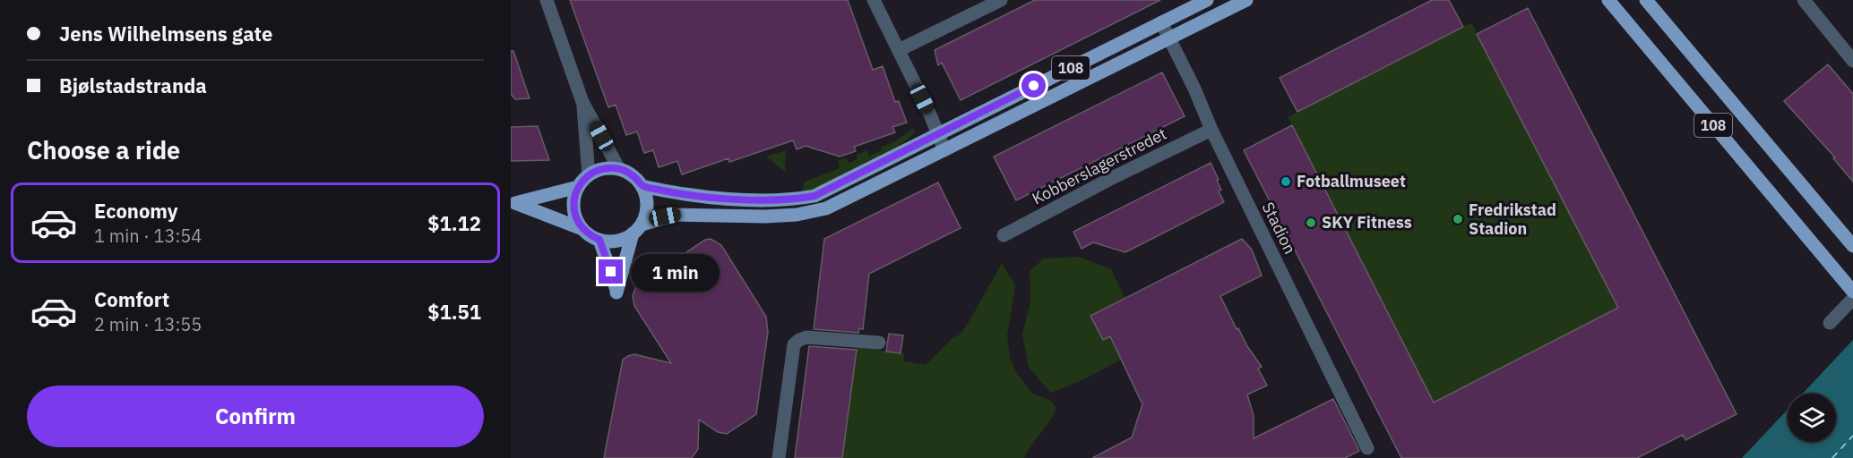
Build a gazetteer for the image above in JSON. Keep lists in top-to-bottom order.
{
  "streets": {
    "main road": ["108"],
    "street": ["Kobberslagerstredet", "Stadion"]
  },
  "crossings": [
    ["108", "Stadion"],
    ["Kobberslagerstredet", "Stadion"]
  ],
  "places": ["Fotballmuseet", "Fredrikstad Stadion", "SKY Fitness"],
  "page": {
    "banner": ["Jens Wilhelmsens gate", "Bjølstadstranda"],
    "heading": "Choose a ride",
    "list": [
      {
        "name": "Economy",
        "note": "1 min · 13:54",
        "value": "$1.12"
      },
      {
        "name": "Comfort",
        "note": "2 min · 13:55",
        "value": "$1.51"
      }
    ],
    "bubble": "1 min",
    "buttons": "Confirm"
  }
}
